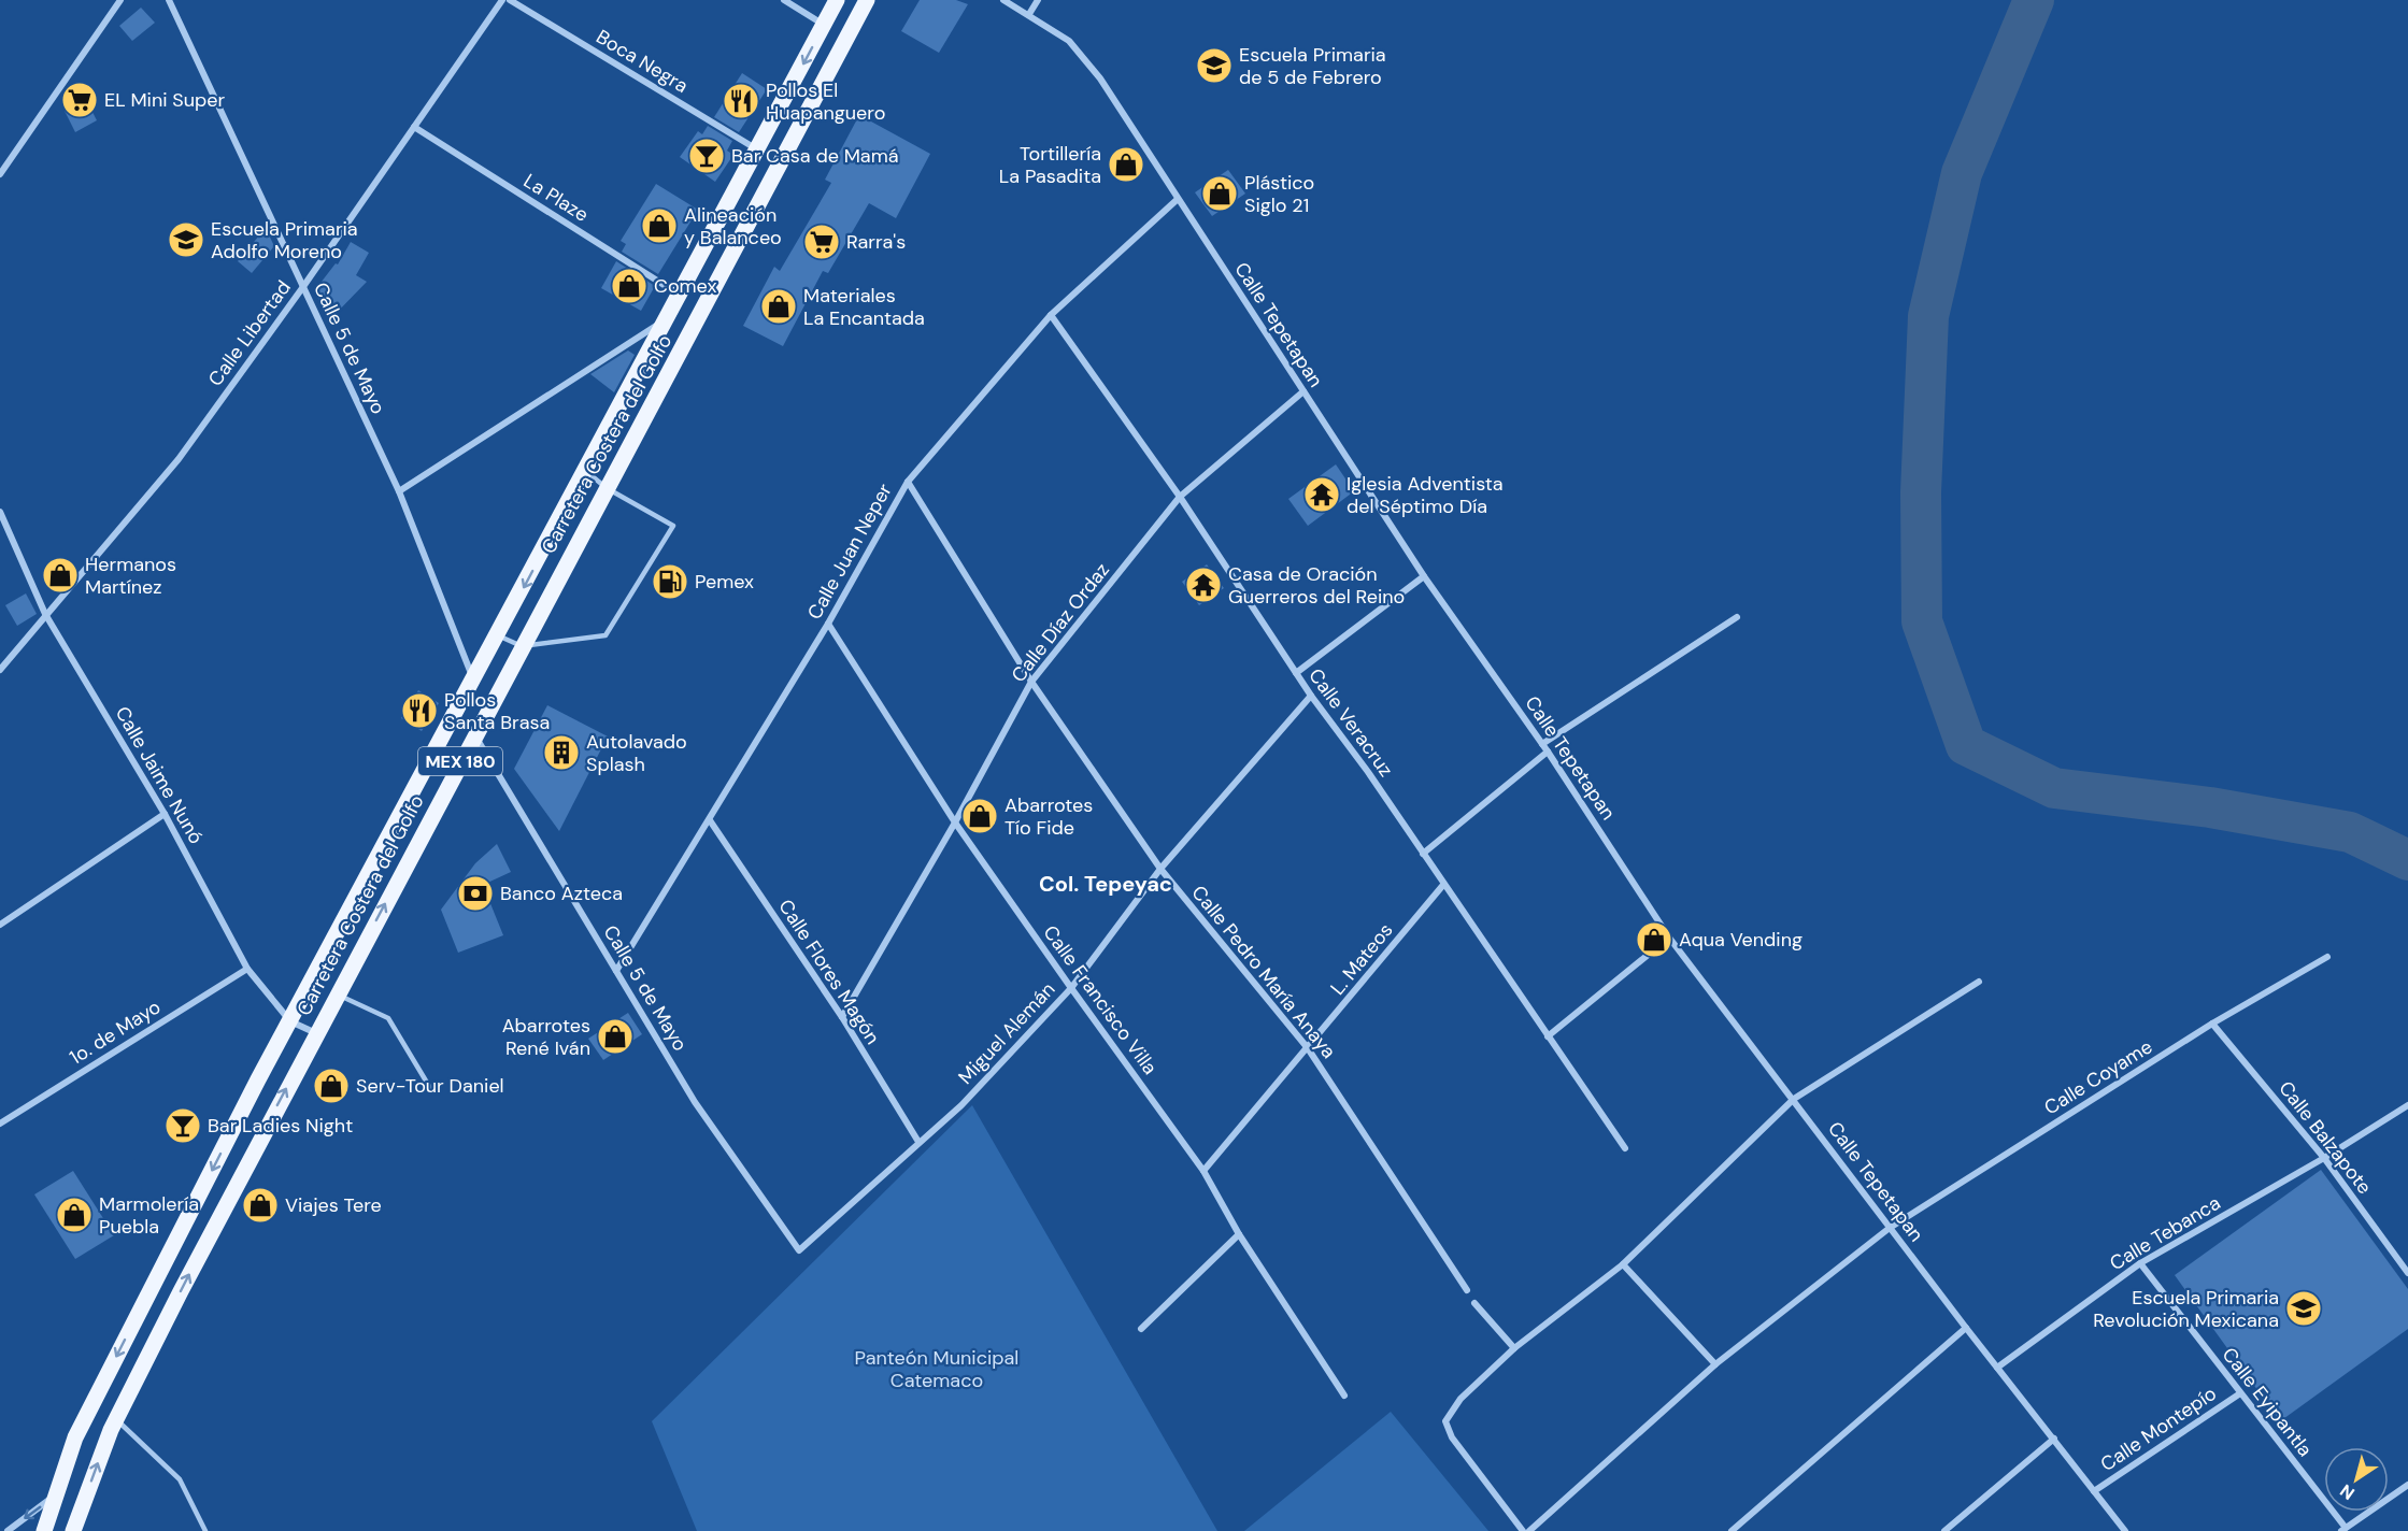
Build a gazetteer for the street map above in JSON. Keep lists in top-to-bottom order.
{
  "streets": {
    "main road": ["Carretera Costera del Golfo", "MEX 180"],
    "street": [
      "Boca Negra",
      "La Plaze",
      "Calle Tepetapan",
      "Calle Libertad",
      "Calle 5 de Mayo",
      "Calle Juan Neper",
      "Calle Díaz Ordaz",
      "Calle Veracruz",
      "Calle Jaime Nunó",
      "L. Mateos",
      "Calle Flores Magón",
      "Calle Pedro María Anaya",
      "Calle Francisco Villa",
      "1o. de Mayo",
      "Miguel Alemán",
      "Calle Coyame",
      "Calle Balzapote",
      "Calle Tebanca",
      "Calle Eyipantla",
      "Calle Montepío"
    ]
  },
  "crossings": [
    ["Boca Negra", "Carretera Costera del Golfo"],
    ["La Plaze", "Calle Libertad"],
    ["La Plaze", "Carretera Costera del Golfo"],
    ["Calle Tepetapan", "Calle Juan Neper"],
    ["Calle Tepetapan", "Calle Díaz Ordaz"],
    ["Calle Tepetapan", "Calle Coyame"],
    ["Calle Tepetapan", "Calle Tebanca"],
    ["Calle Tepetapan", "Calle Montepío"],
    ["Calle Libertad", "Calle 5 de Mayo"],
    ["Calle Libertad", "Calle Jaime Nunó"],
    ["Calle 5 de Mayo", "Carretera Costera del Golfo"],
    ["Calle 5 de Mayo", "Calle Juan Neper"],
    ["Calle 5 de Mayo", "Miguel Alemán"],
    ["Carretera Costera del Golfo", "Calle Jaime Nunó"],
    ["Calle Juan Neper", "Calle Veracruz"],
    ["Calle Juan Neper", "Calle Flores Magón"],
    ["Calle Juan Neper", "Calle Pedro María Anaya"],
    ["Calle Juan Neper", "Calle Francisco Villa"],
    ["Calle Díaz Ordaz", "Calle Veracruz"],
    ["Calle Díaz Ordaz", "Calle Flores Magón"],
    ["Calle Díaz Ordaz", "Calle Pedro María Anaya"],
    ["Calle Díaz Ordaz", "Calle Francisco Villa"],
    ["Calle Veracruz", "L. Mateos"],
    ["Calle Veracruz", "Miguel Alemán"],
    ["Calle Jaime Nunó", "1o. de Mayo"],
    ["L. Mateos", "Calle Pedro María Anaya"],
    ["L. Mateos", "Calle Francisco Villa"],
    ["Calle Flores Magón", "Miguel Alemán"],
    ["Calle Pedro María Anaya", "Miguel Alemán"],
    ["Calle Francisco Villa", "Miguel Alemán"],
    ["Calle Coyame", "Calle Balzapote"],
    ["Calle Balzapote", "Calle Tebanca"],
    ["Calle Tebanca", "Calle Eyipantla"],
    ["Calle Eyipantla", "Calle Montepío"]
  ],
  "districts": ["Col. Tepeyac"],
  "parks": ["Panteón Municipal Catemaco"],
  "places": {
    "school or university": ["Escuela Primaria de 5 de Febrero", "Escuela Primaria Adolfo Moreno", "Escuela Primaria Revolución Mexicana"],
    "supermarket": ["EL Mini Super", "Rarra's"],
    "restaurant": ["Pollos El Huapanguero", "Pollos Santa Brasa"],
    "bar": ["Bar Casa de Mamá", "Bar Ladies Night"],
    "shop": [
      "Tortillería La Pasadita",
      "Plástico Siglo 21",
      "Alineación y Balanceo",
      "Comex",
      "Materiales La Encantada",
      "Hermanos Martínez",
      "Abarrotes Tío Fide",
      "Aqua Vending",
      "Abarrotes René Iván",
      "Serv-Tour Daniel",
      "Viajes Tere",
      "Marmolería Puebla"
    ],
    "temple": ["Iglesia Adventista del Séptimo Día", "Casa de Oración Guerreros del Reino"],
    "fuel station": ["Pemex"],
    "building": ["Autolavado Splash"],
    "bank": ["Banco Azteca"]
  },
  "north": "bottom left"
}
